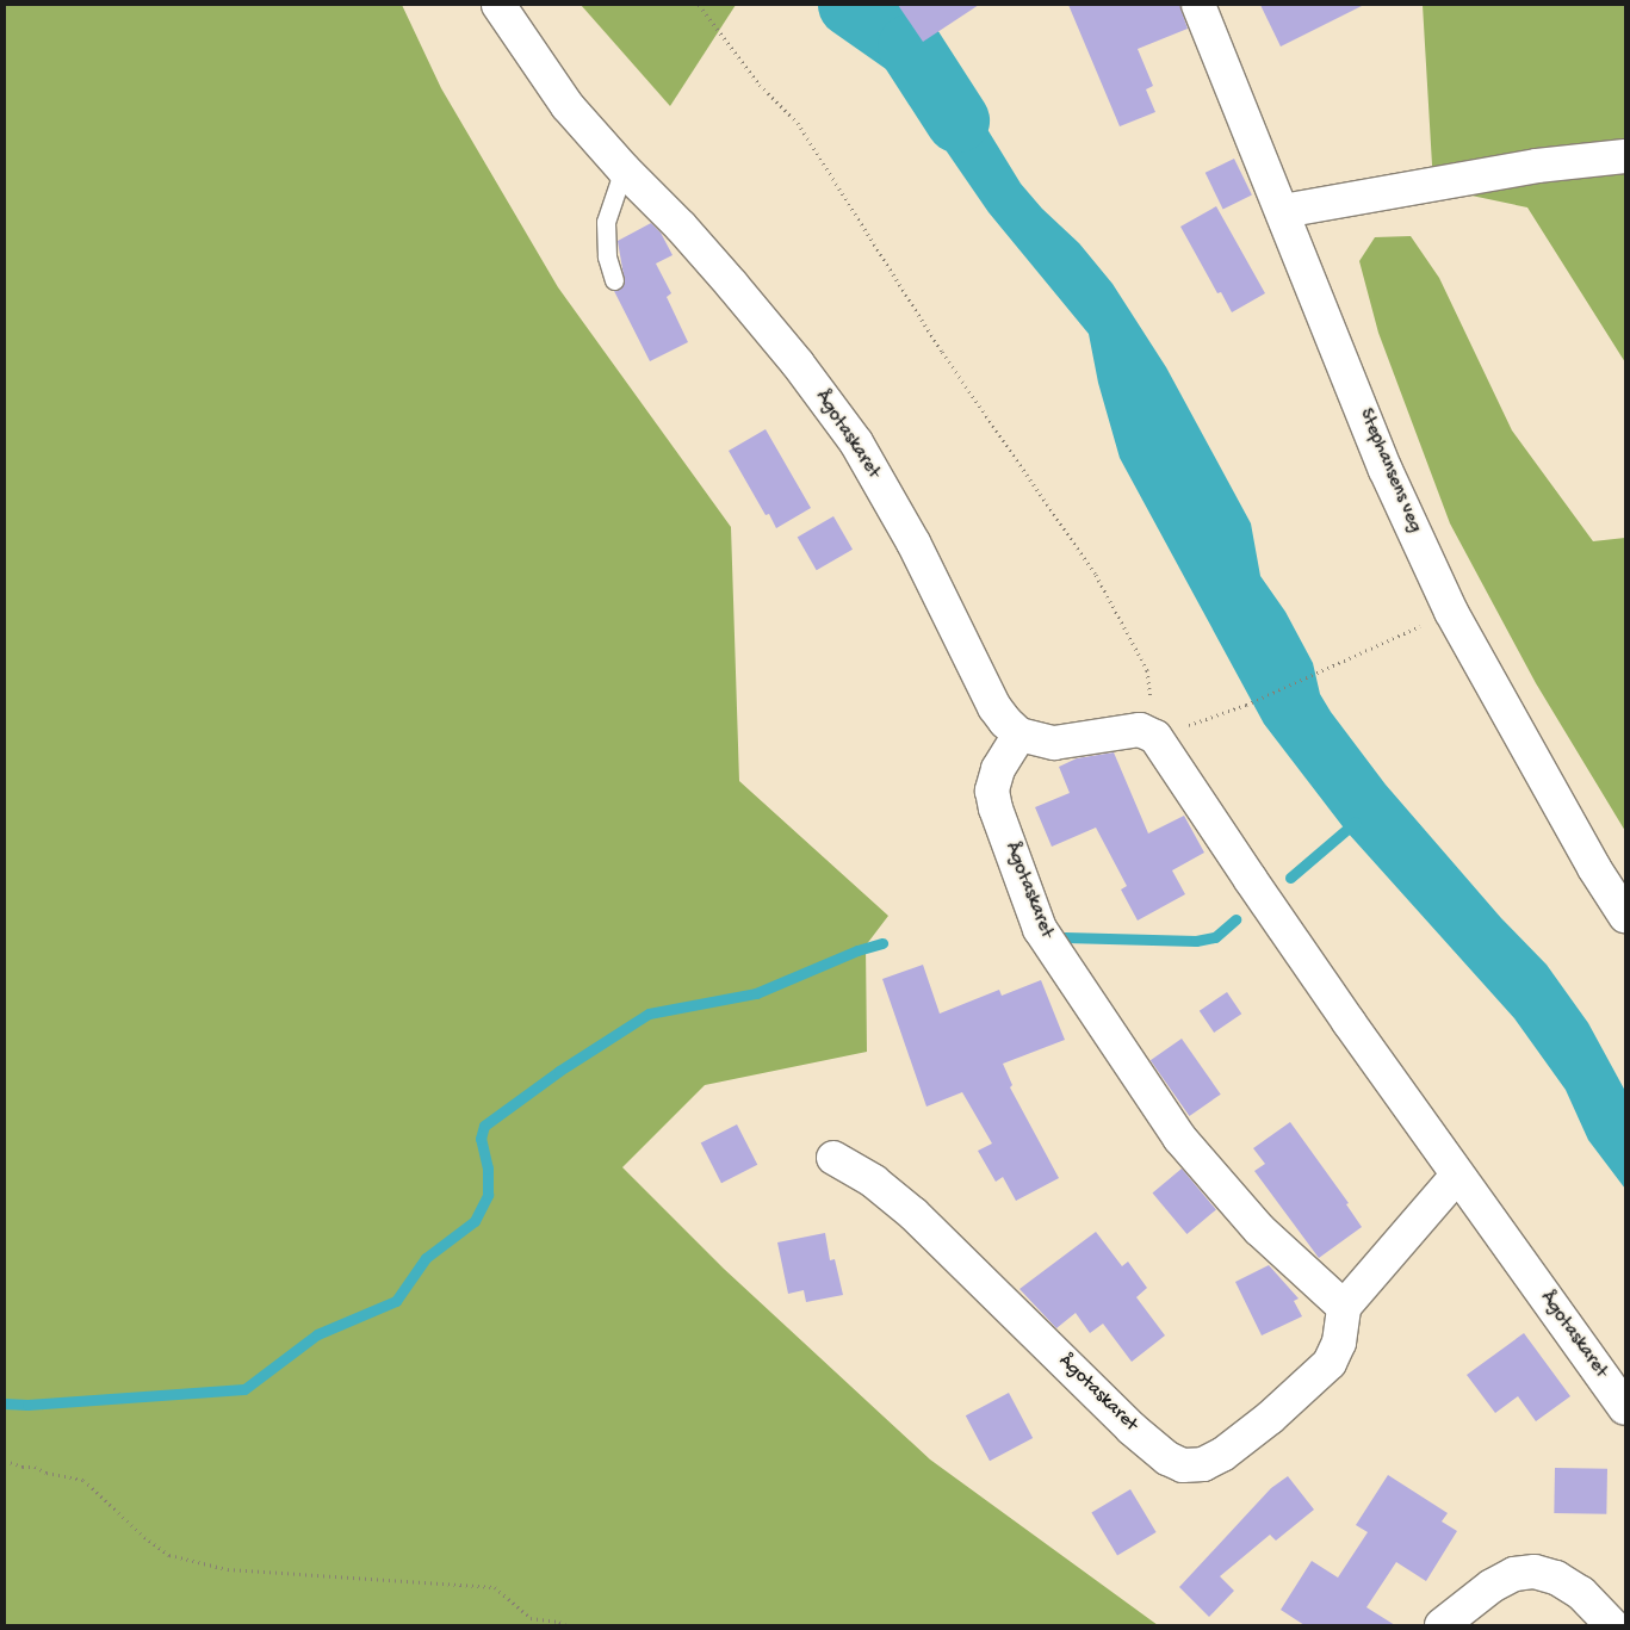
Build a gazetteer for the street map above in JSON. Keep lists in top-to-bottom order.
{
  "streets": {
    "street": ["Ågotaskaret", "Stephansens veg"]
  }
}
